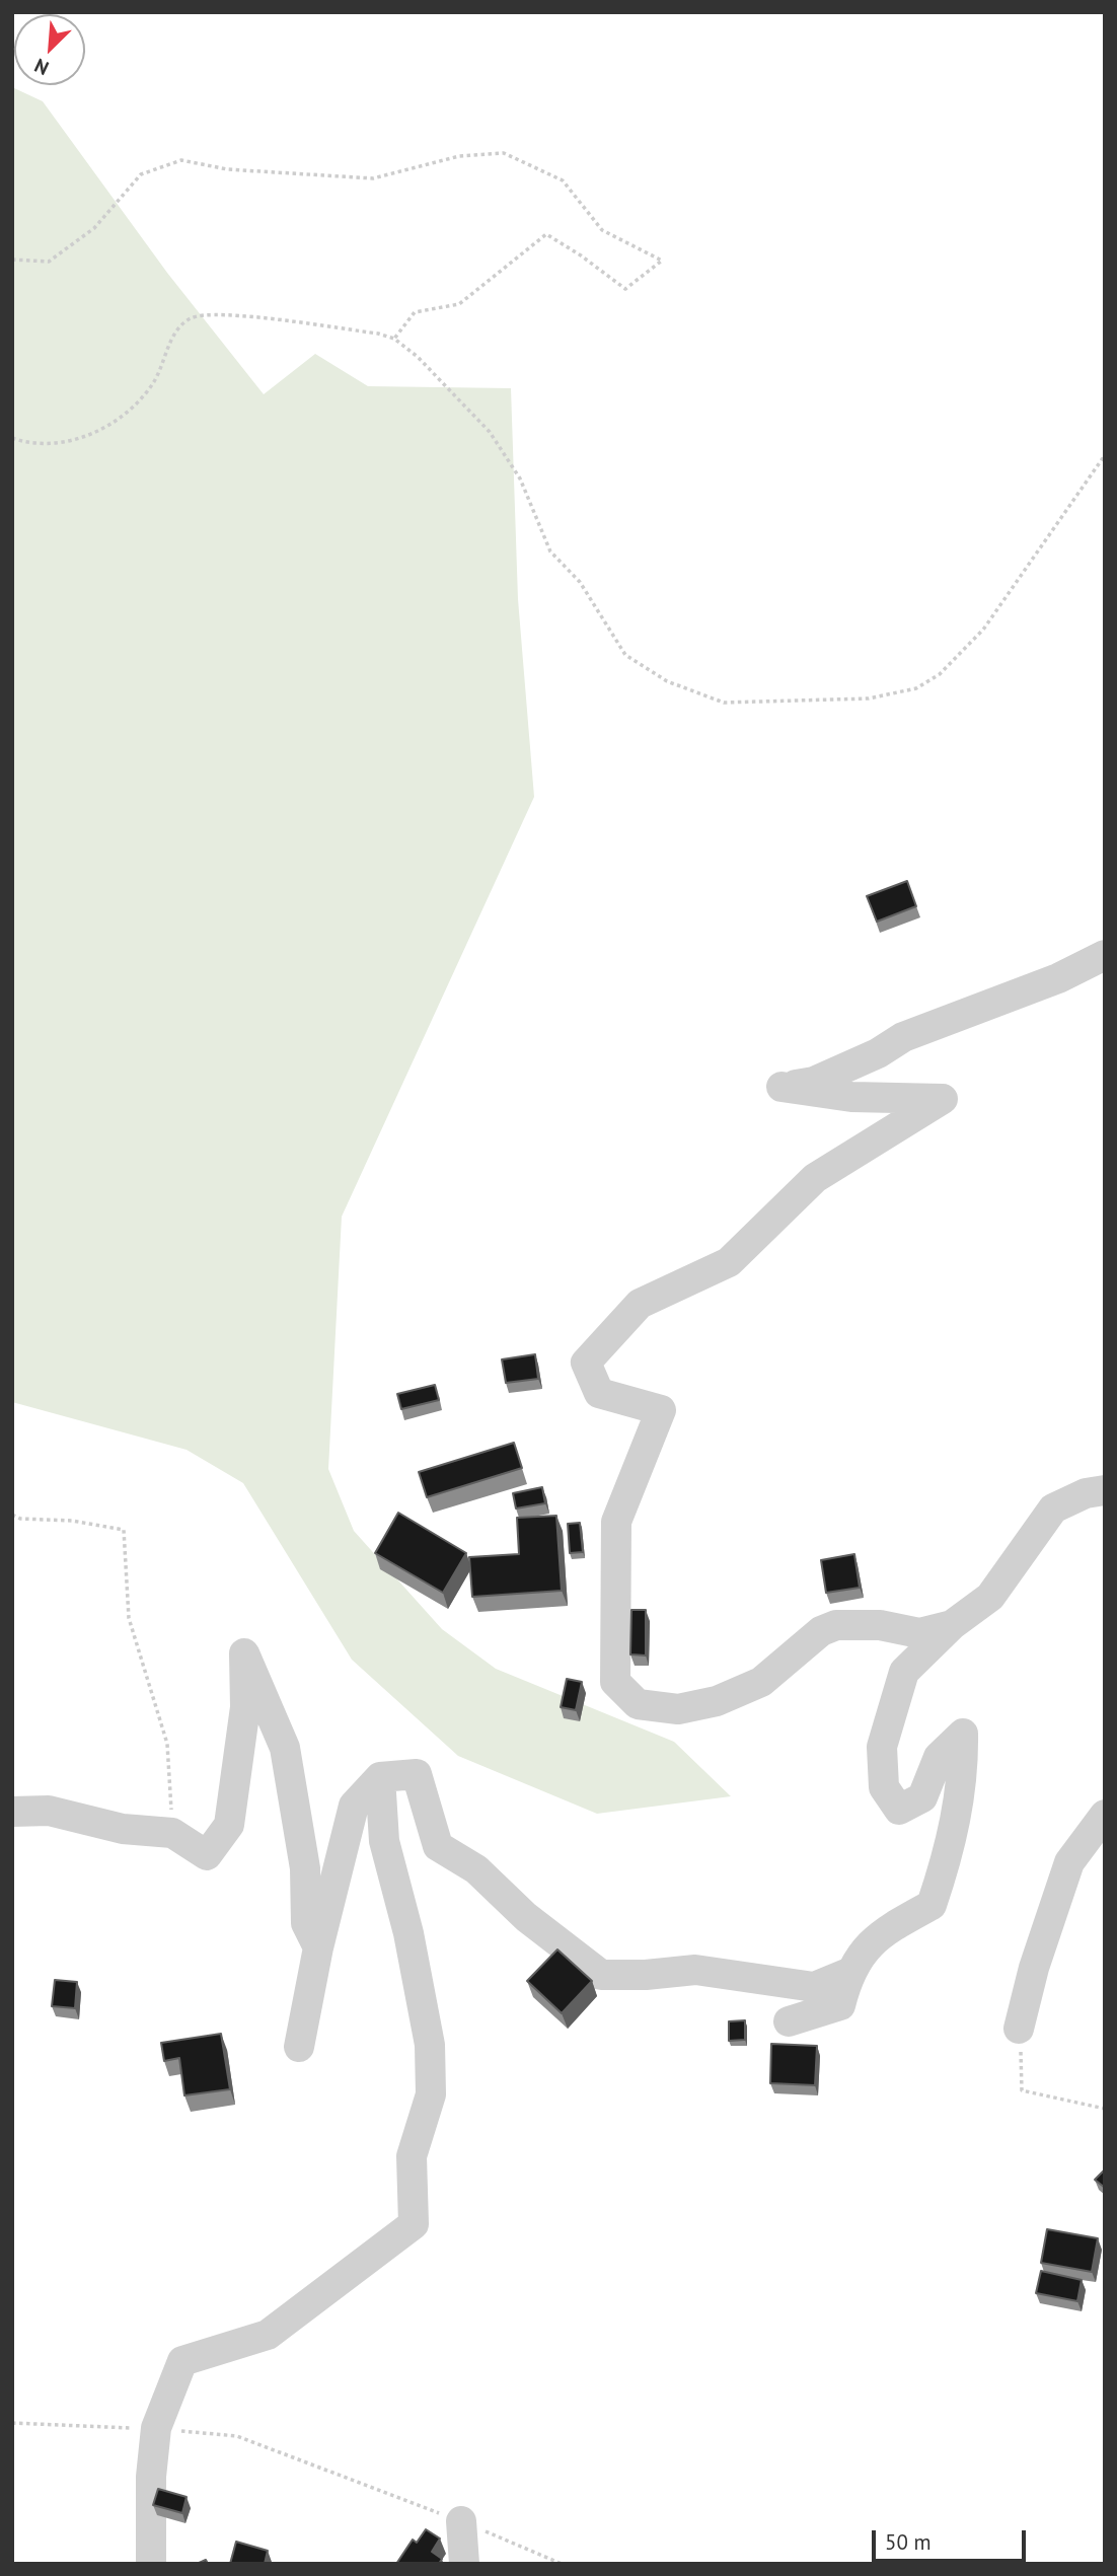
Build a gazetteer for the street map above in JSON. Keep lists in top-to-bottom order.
{
  "scale_bar": "50 m",
  "north": "bottom left"
}
